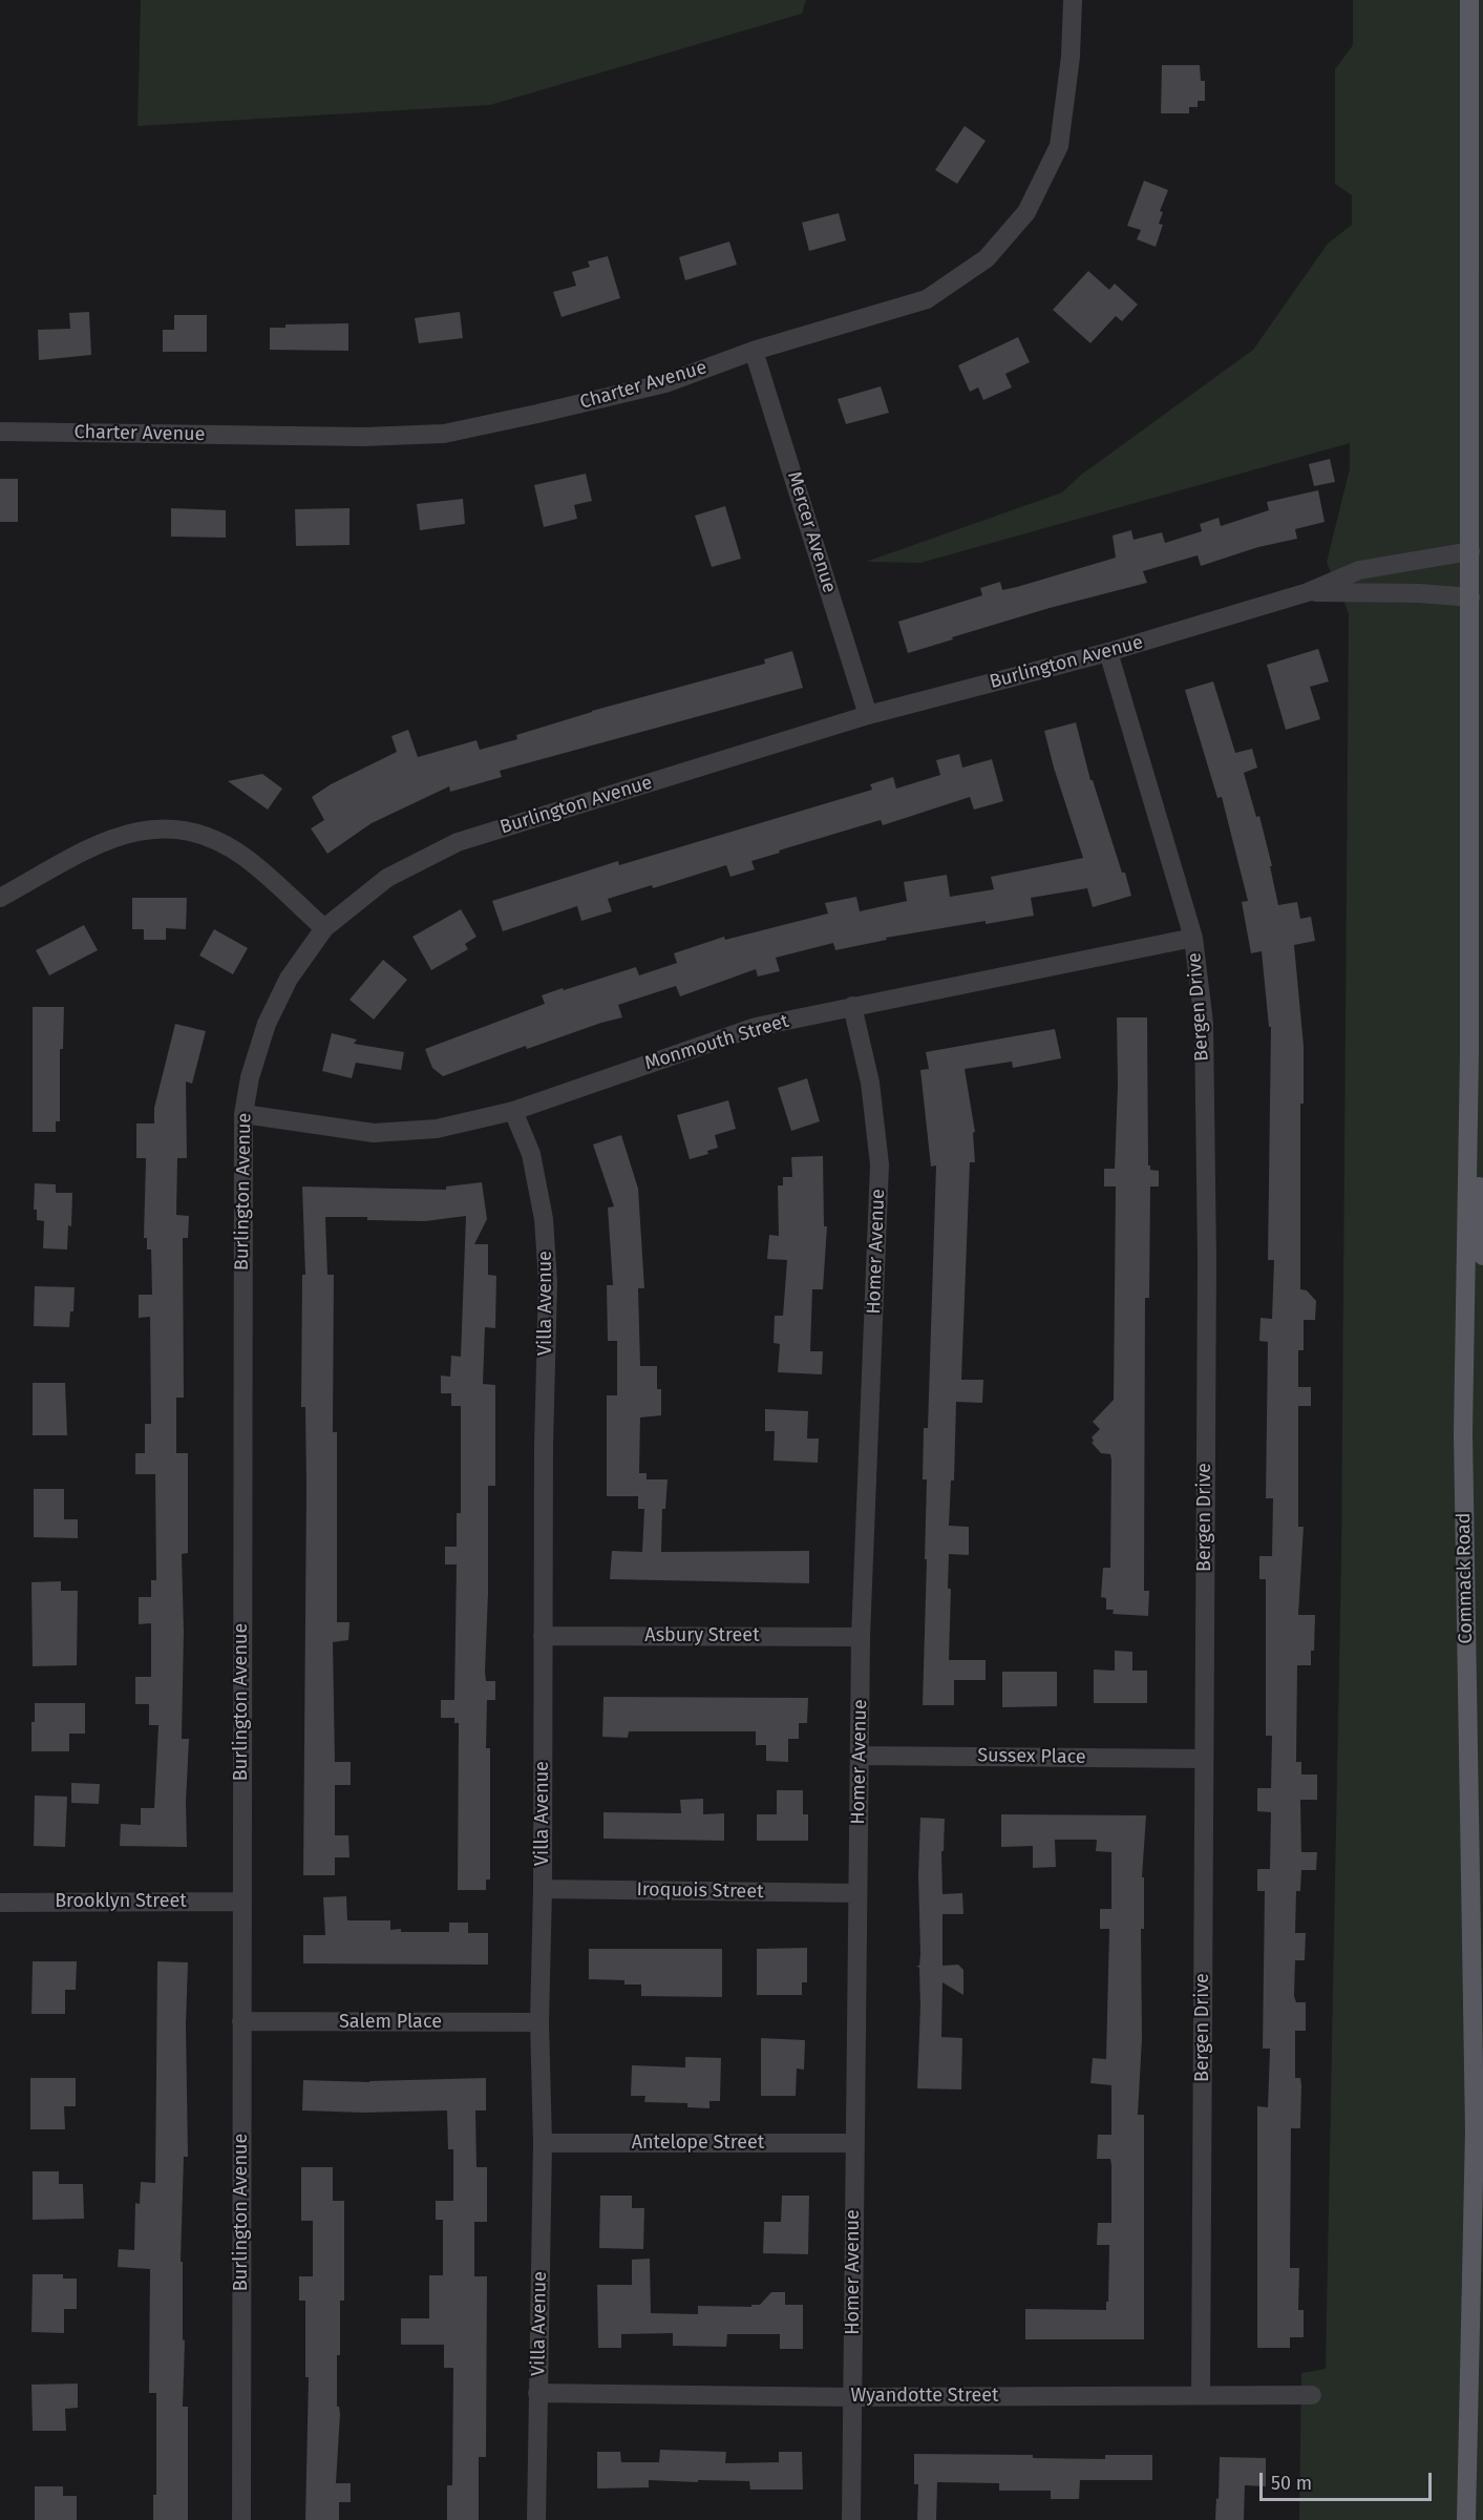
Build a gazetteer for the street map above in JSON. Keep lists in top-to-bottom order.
{
  "streets": {
    "main road": ["Commack Road"],
    "street": [
      "Charter Avenue",
      "Mercer Avenue",
      "Burlington Avenue",
      "Bergen Drive",
      "Monmouth Street",
      "Homer Avenue",
      "Villa Avenue",
      "Asbury Street",
      "Sussex Place",
      "Iroquois Street",
      "Brooklyn Street",
      "Salem Place",
      "Antelope Street",
      "Wyandotte Street"
    ]
  },
  "crossings": [
    ["Charter Avenue", "Mercer Avenue"],
    ["Mercer Avenue", "Burlington Avenue"],
    ["Burlington Avenue", "Bergen Drive"],
    ["Burlington Avenue", "Monmouth Street"],
    ["Burlington Avenue", "Commack Road"],
    ["Burlington Avenue", "Brooklyn Street"],
    ["Burlington Avenue", "Salem Place"],
    ["Bergen Drive", "Monmouth Street"],
    ["Bergen Drive", "Sussex Place"],
    ["Bergen Drive", "Wyandotte Street"],
    ["Monmouth Street", "Homer Avenue"],
    ["Monmouth Street", "Villa Avenue"],
    ["Homer Avenue", "Asbury Street"],
    ["Homer Avenue", "Sussex Place"],
    ["Homer Avenue", "Iroquois Street"],
    ["Homer Avenue", "Antelope Street"],
    ["Homer Avenue", "Wyandotte Street"],
    ["Villa Avenue", "Asbury Street"],
    ["Villa Avenue", "Iroquois Street"],
    ["Villa Avenue", "Salem Place"],
    ["Villa Avenue", "Antelope Street"],
    ["Villa Avenue", "Wyandotte Street"]
  ],
  "scale_bar": "50 m"
}
